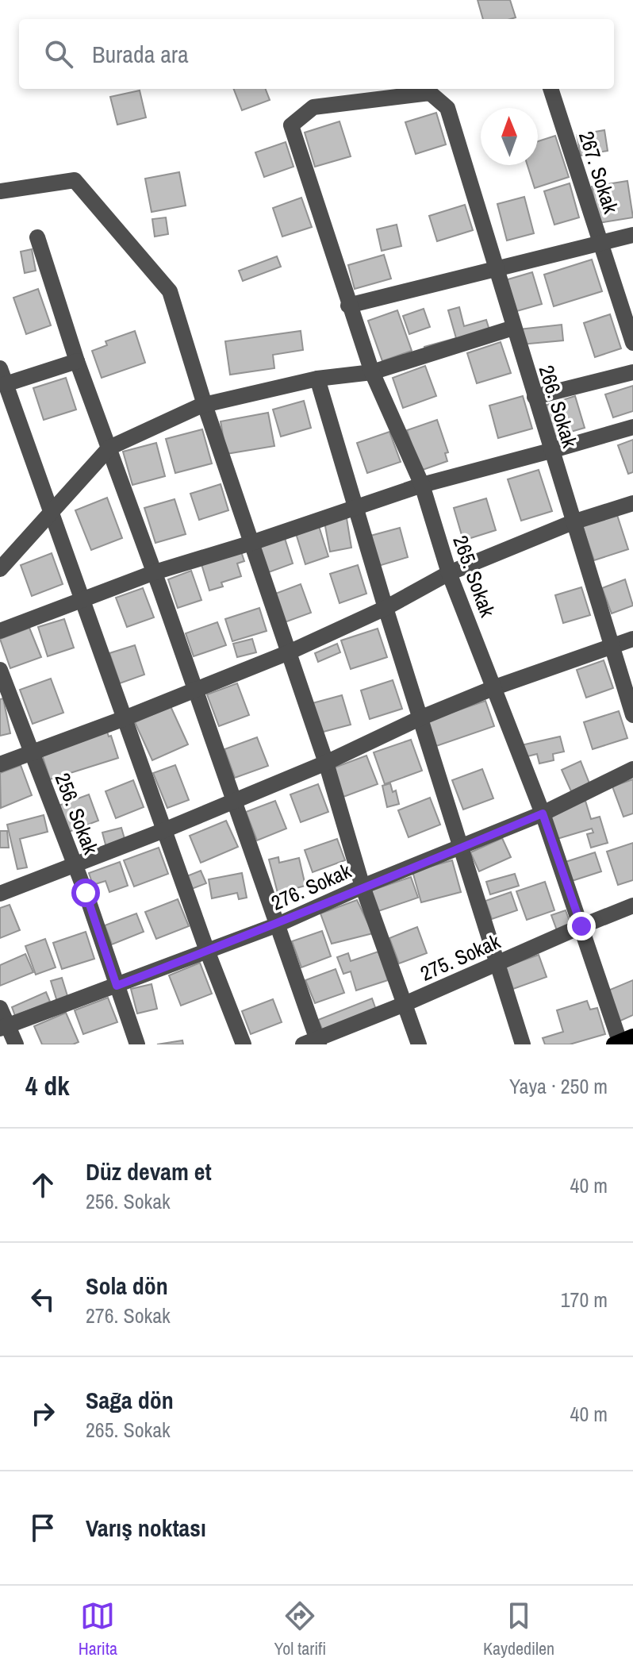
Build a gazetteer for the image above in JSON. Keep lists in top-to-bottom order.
{
  "streets": {
    "street": [
      "267. Sokak",
      "266. Sokak",
      "265. Sokak",
      "256. Sokak",
      "276. Sokak",
      "275. Sokak"
    ]
  },
  "crossings": [
    ["266. Sokak", "265. Sokak"],
    ["265. Sokak", "276. Sokak"],
    ["265. Sokak", "275. Sokak"],
    ["256. Sokak", "276. Sokak"]
  ],
  "north": "top",
  "page": {
    "search": "Burada ara",
    "heading": ["4 dk", "Yaya · 250 m"],
    "list": [
      ["Düz devam et", "256. Sokak", "40 m"],
      ["Sola dön", "276. Sokak", "170 m"],
      ["Sağa dön", "265. Sokak", "40 m"],
      "Varış noktası"
    ],
    "nav": ["Harita", "Yol tarifi", "Kaydedilen"]
  }
}
